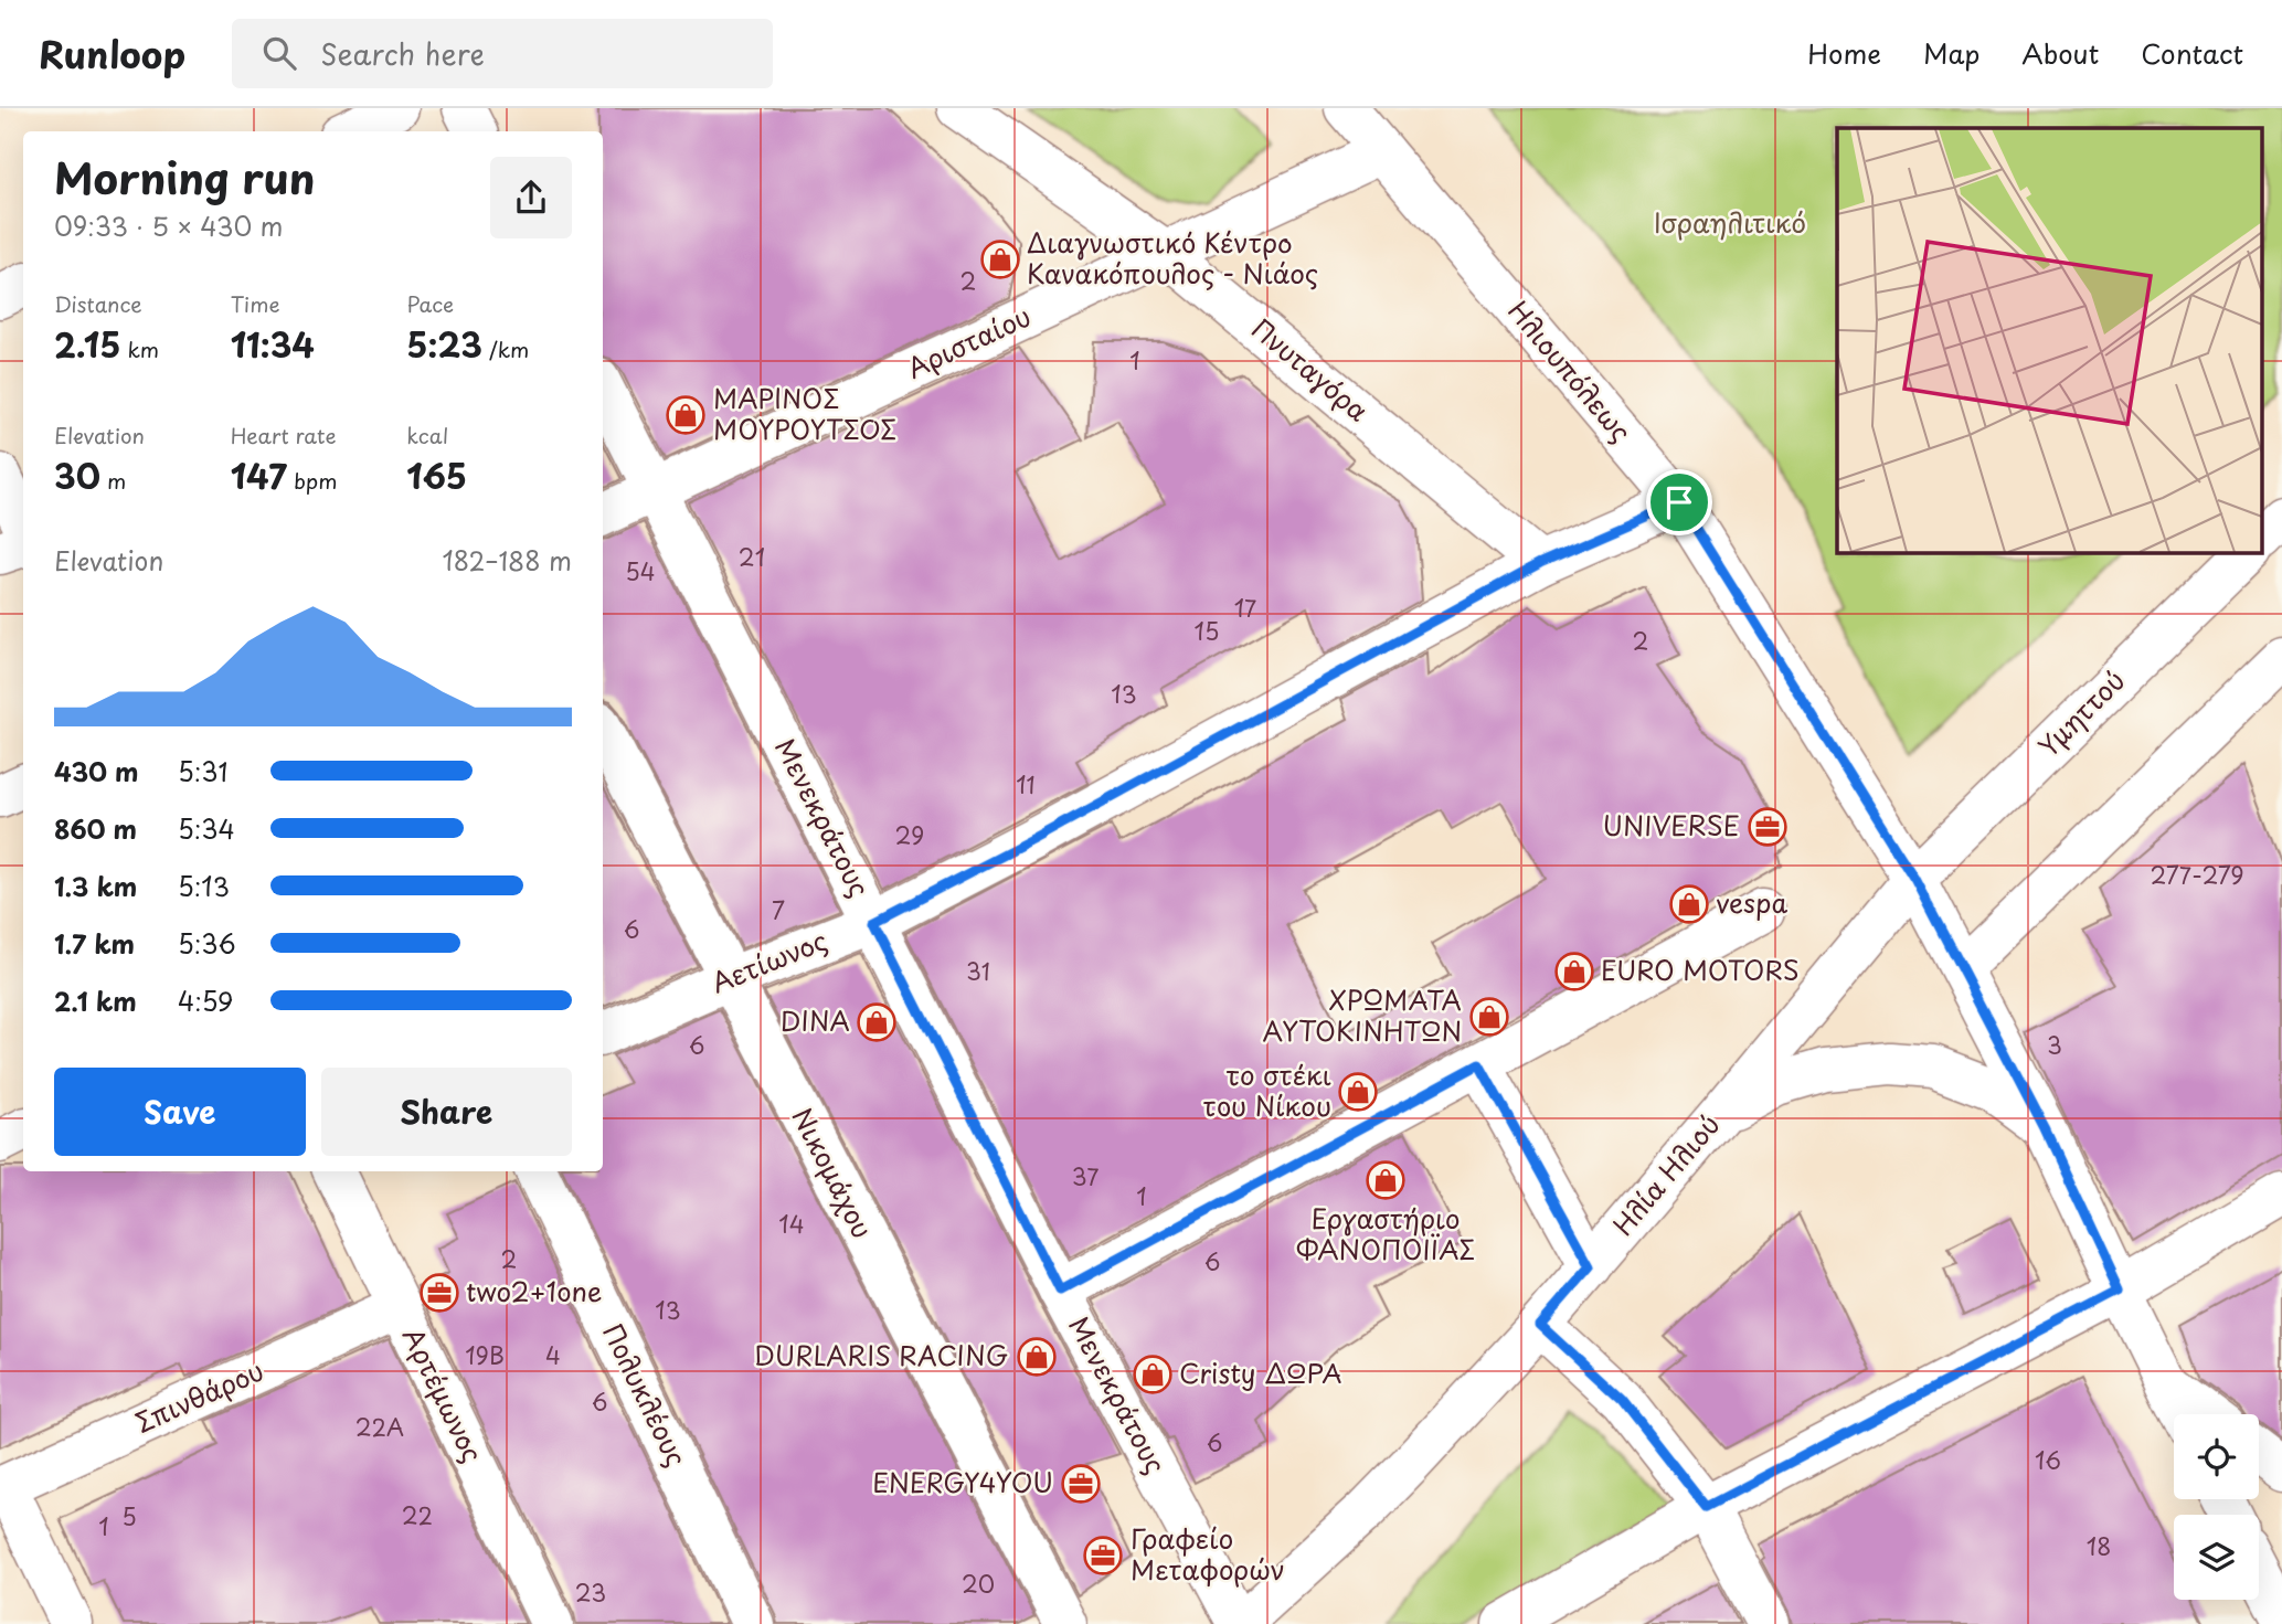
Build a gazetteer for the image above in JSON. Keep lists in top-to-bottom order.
{
  "streets": {
    "street": [
      "Αρισταίου",
      "Πνυταγόρα",
      "Ηλιουπόλεως",
      "Υμηττού",
      "Μενεκράτους",
      "Αετίωνος",
      "Νικομάχου",
      "Ηλία Ηλιού",
      "Αρτέμωνος",
      "Πολυκλέους",
      "Σπινθάρου"
    ]
  },
  "crossings": [
    ["Αρισταίου", "Πνυταγόρα"],
    ["Αρισταίου", "Ηλιουπόλεως"],
    ["Αρισταίου", "Μενεκράτους"],
    ["Πνυταγόρα", "Αετίωνος"],
    ["Ηλιουπόλεως", "Υμηττού"],
    ["Ηλιουπόλεως", "Αετίωνος"],
    ["Ηλιουπόλεως", "Ηλία Ηλιού"],
    ["Υμηττού", "Ηλία Ηλιού"],
    ["Μενεκράτους", "Αετίωνος"],
    ["Μενεκράτους", "Ηλία Ηλιού"],
    ["Αετίωνος", "Νικομάχου"],
    ["Αρτέμωνος", "Σπινθάρου"]
  ],
  "parks": ["Ισραηλιτικό"],
  "places": {
    "shop": [
      "Διαγνωστικό Κέντρο Κανακόπουλος - Νιάος",
      "ΜΑΡΙΝΟΣ ΜΟΥΡΟΥΤΣΟΣ",
      "vespa",
      "EURO MOTORS",
      "ΧΡΩΜΑΤΑ ΑΥΤΟΚΙΝΗΤΩΝ",
      "DINA",
      "το στέκι του Νίκου",
      "Εργαστήριο ΦΑΝΟΠΟΙΪΑΣ",
      "DURLARIS RACING",
      "Cristy ΔΩΡΑ"
    ],
    "office": [
      "UNIVERSE",
      "two2+1one",
      "ENERGY4YOU",
      "Γραφείο Μεταφορών"
    ]
  },
  "house_numbers": [
    "2",
    "1",
    "21",
    "54",
    "17",
    "15",
    "2",
    "13",
    "11",
    "29",
    "277-279",
    "7",
    "6",
    "31",
    "6",
    "3",
    "37",
    "1",
    "14",
    "2",
    "6",
    "13",
    "19B",
    "4",
    "6",
    "22A",
    "6",
    "16",
    "22",
    "5",
    "1",
    "18",
    "20",
    "23"
  ],
  "page": {
    "header": "Runloop",
    "search": "Search here",
    "nav": [
      "Home",
      "Map",
      "About",
      "Contact"
    ],
    "heading": ["Morning run", "09:33 · 5 × 430 m"],
    "stats": [
      ["Distance", "2.15 km"],
      ["Time", "11:34"],
      ["Pace", "5:23 /km"],
      ["Elevation", "30 m"],
      ["Heart rate", "147 bpm"],
      ["kcal", "165"]
    ],
    "chart": ["Elevation", "182–188 m"],
    "list": [
      {
        "name": "430 m",
        "note": "5:31"
      },
      {
        "name": "860 m",
        "note": "5:34"
      },
      {
        "name": "1.3 km",
        "note": "5:13"
      },
      {
        "name": "1.7 km",
        "note": "5:36"
      },
      {
        "name": "2.1 km",
        "note": "4:59"
      }
    ],
    "buttons": ["Save", "Share"]
  }
}
